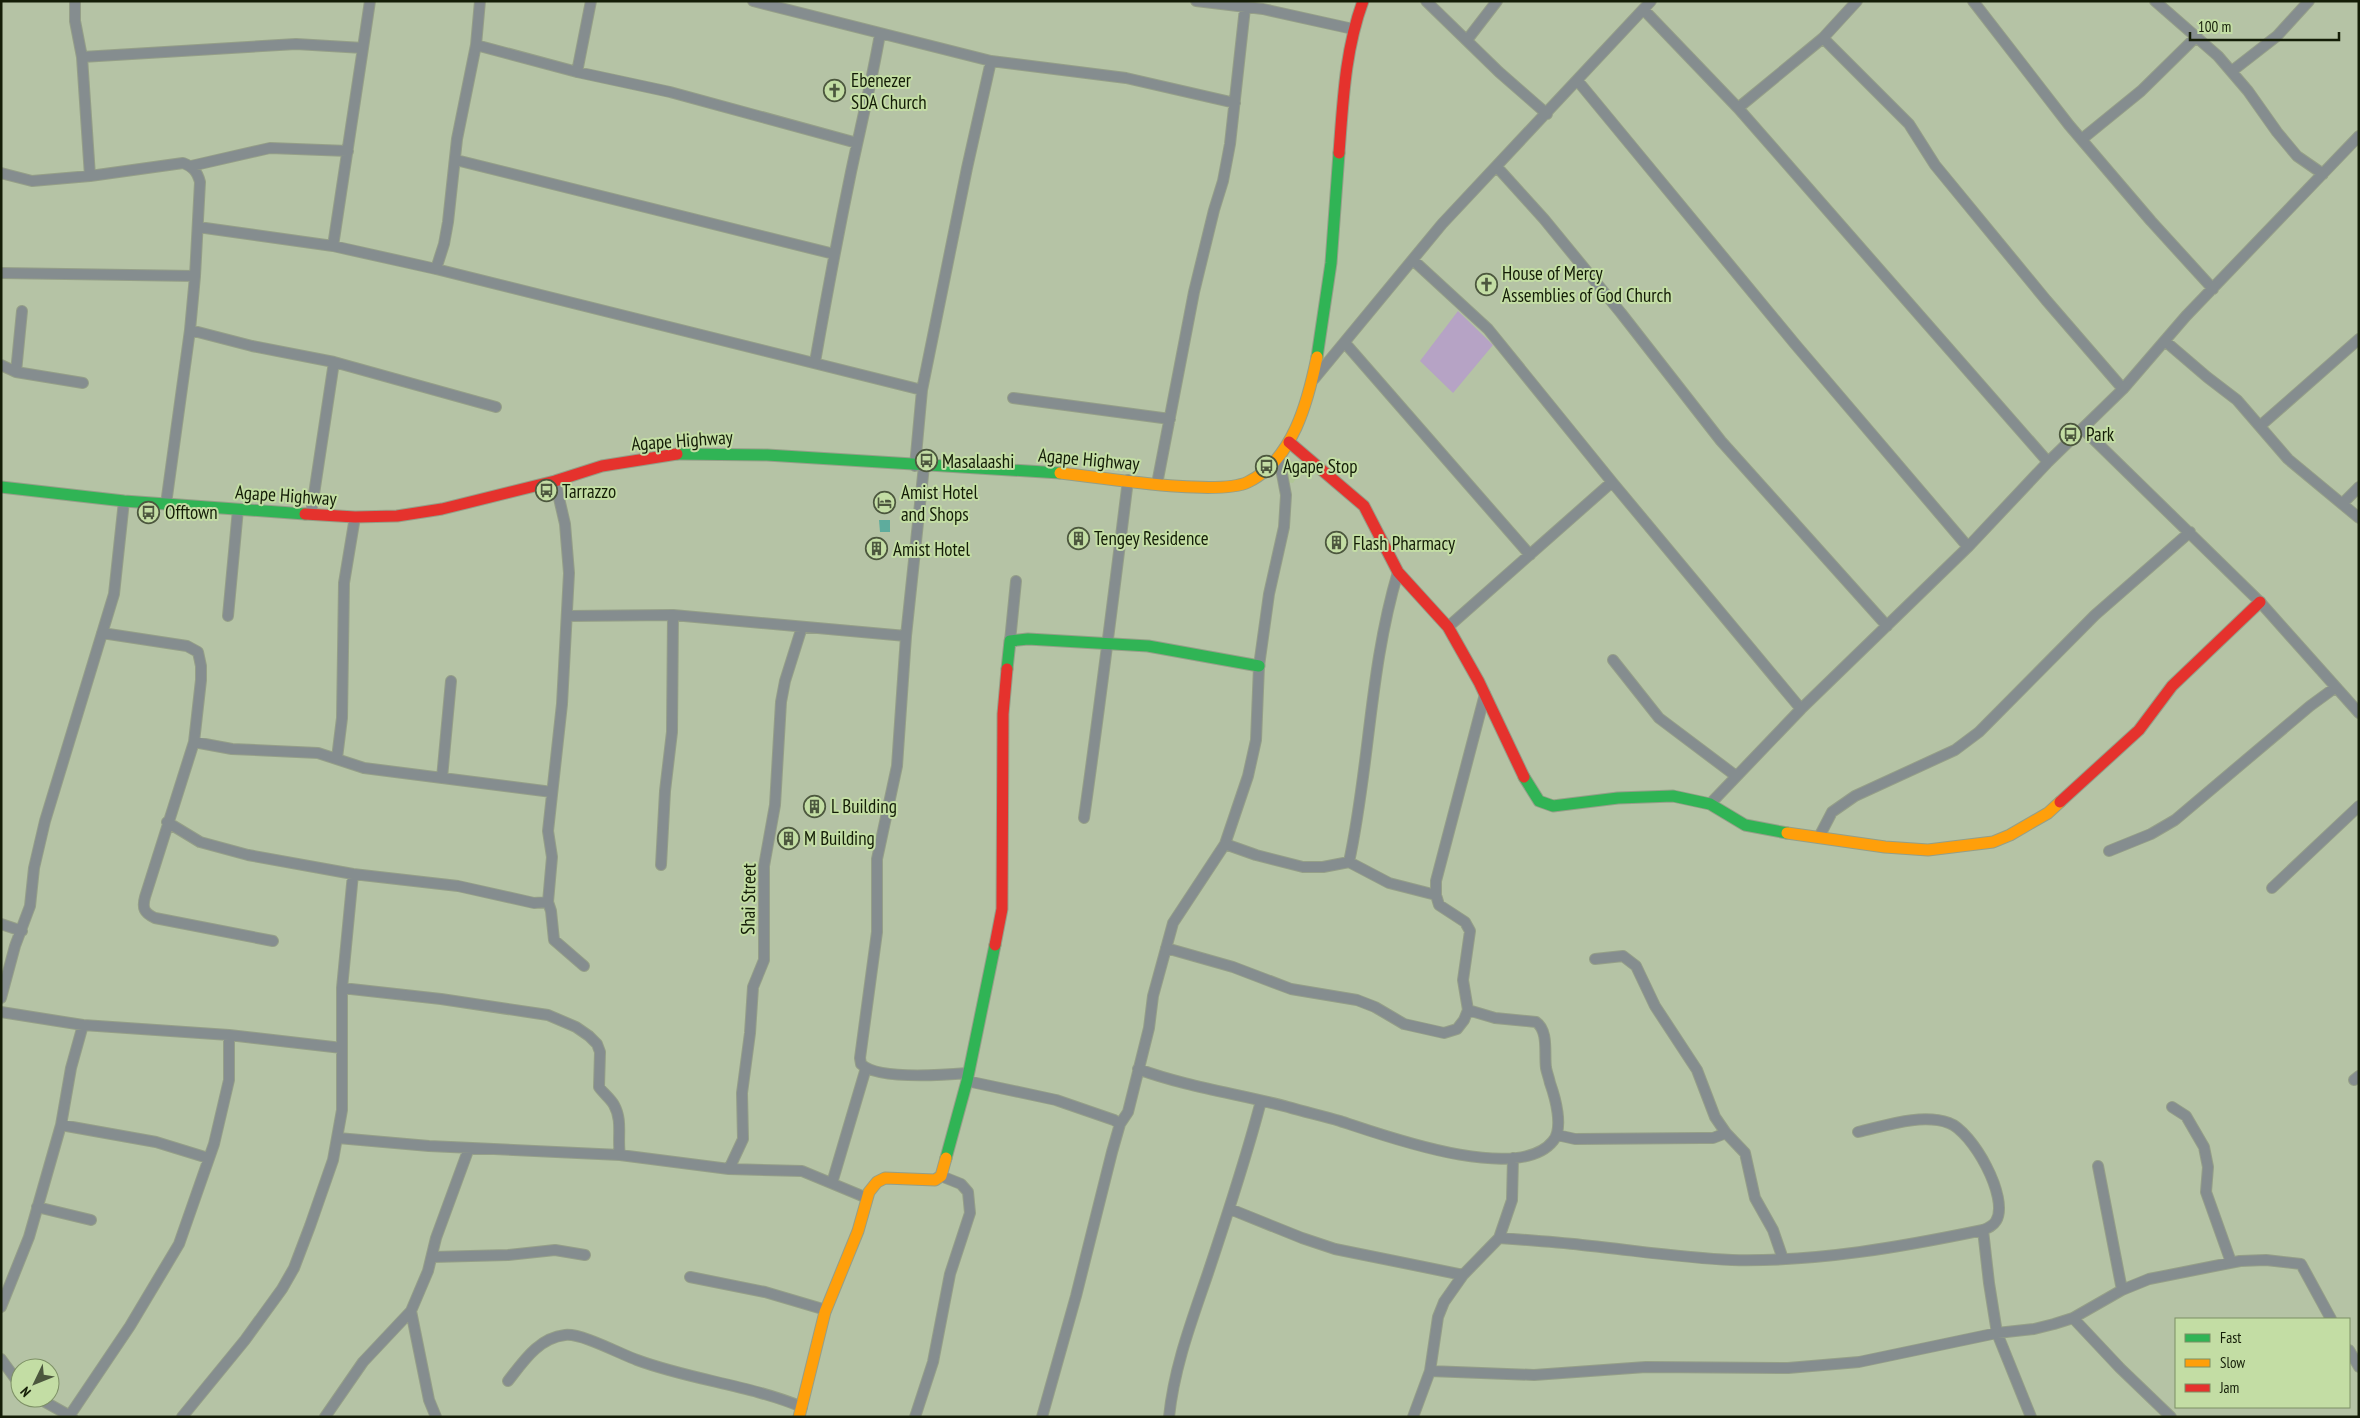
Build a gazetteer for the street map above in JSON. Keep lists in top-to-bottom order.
{
  "streets": {
    "street": ["Agape Highway", "Shai Street"]
  },
  "places": {
    "church": ["Ebenezer SDA Church", "House of Mercy Assemblies of God Church"],
    "bus stop": [
      "Park",
      "Masalaashi",
      "Agape Stop",
      "Tarrazzo",
      "Offtown"
    ],
    "hotel": ["Amist Hotel and Shops"],
    "building": [
      "Tengey Residence",
      "Flash Pharmacy",
      "Amist Hotel",
      "L Building",
      "M Building"
    ]
  },
  "legend": ["Fast", "Slow", "Jam"],
  "scale_bar": "100 m",
  "north": "bottom left"
}
